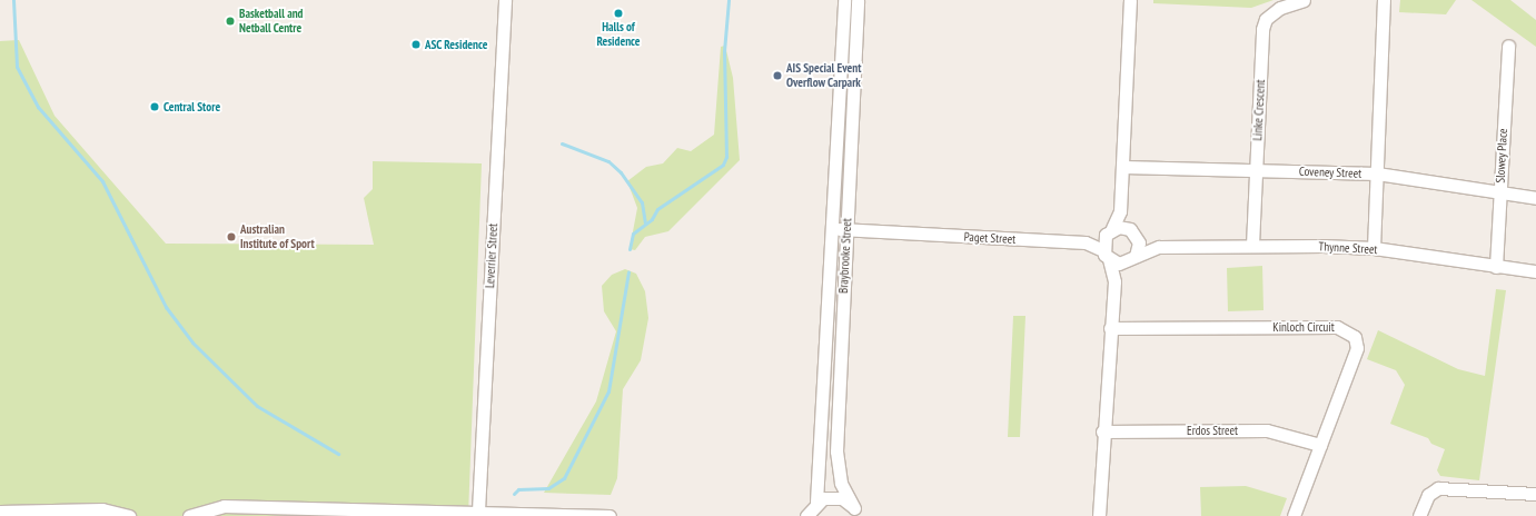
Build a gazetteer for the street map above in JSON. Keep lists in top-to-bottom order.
{
  "streets": {
    "street": [
      "Linke Crescent",
      "Slowey Place",
      "Coveney Street",
      "Paget Street",
      "Thynne Street",
      "Leverrier Street",
      "Braybrooke Street",
      "Kinloch Circuit",
      "Erdos Street"
    ]
  },
  "crossings": [
    ["Linke Crescent", "Coveney Street"],
    ["Linke Crescent", "Thynne Street"],
    ["Slowey Place", "Coveney Street"],
    ["Slowey Place", "Thynne Street"],
    ["Paget Street", "Thynne Street"],
    ["Paget Street", "Braybrooke Street"],
    ["Kinloch Circuit", "Erdos Street"]
  ],
  "places": [
    "Halls of Residence",
    "Basketball and Netball Centre",
    "ASC Residence",
    "AIS Special Event Overflow Carpark",
    "Central Store",
    "Australian Institute of Sport"
  ]
}
